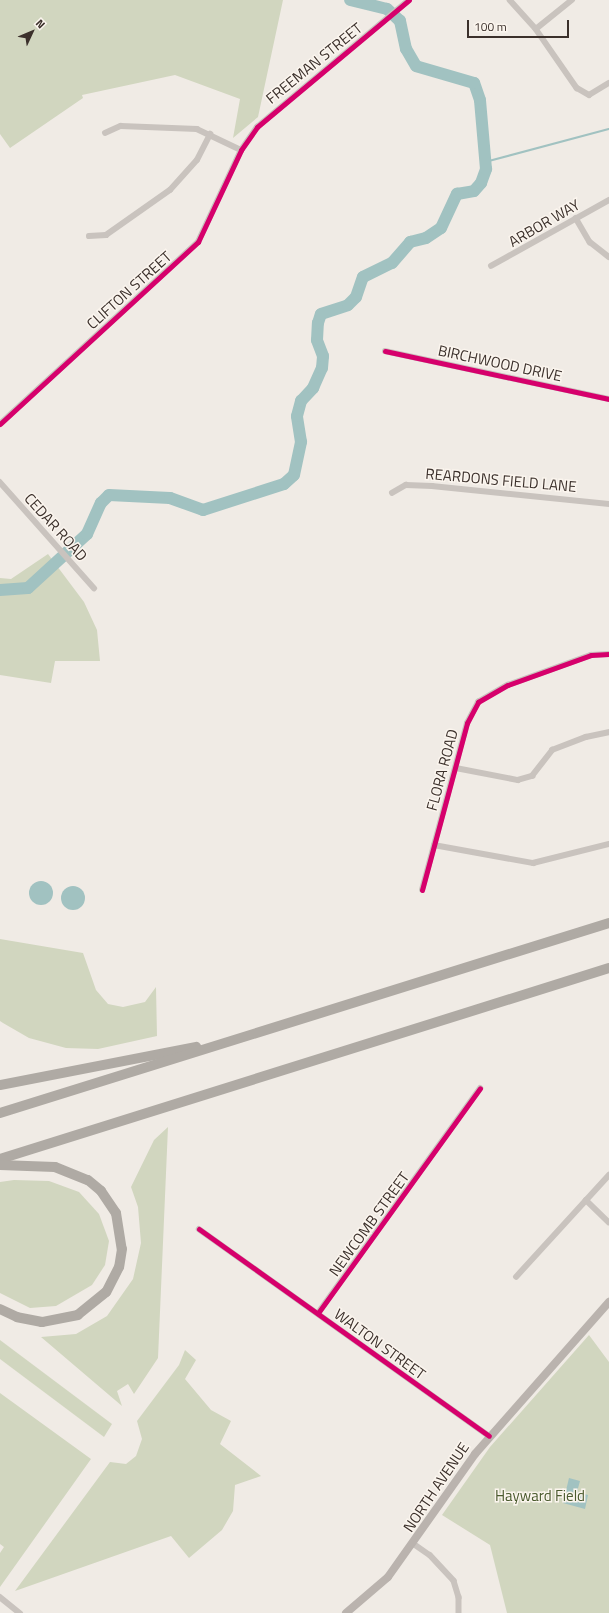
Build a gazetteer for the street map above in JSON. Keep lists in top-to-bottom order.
{
  "streets": {
    "main road": ["NORTH AVENUE"],
    "street": [
      "FREEMAN STREET",
      "ARBOR WAY",
      "CLIFTON STREET",
      "BIRCHWOOD DRIVE",
      "REARDONS FIELD LANE",
      "CEDAR ROAD",
      "FLORA ROAD",
      "NEWCOMB STREET",
      "WALTON STREET"
    ]
  },
  "crossings": [
    ["FREEMAN STREET", "CLIFTON STREET"],
    ["NEWCOMB STREET", "WALTON STREET"],
    ["WALTON STREET", "NORTH AVENUE"]
  ],
  "parks": ["Hayward Field"],
  "scale_bar": "100 m",
  "north": "top right"
}
